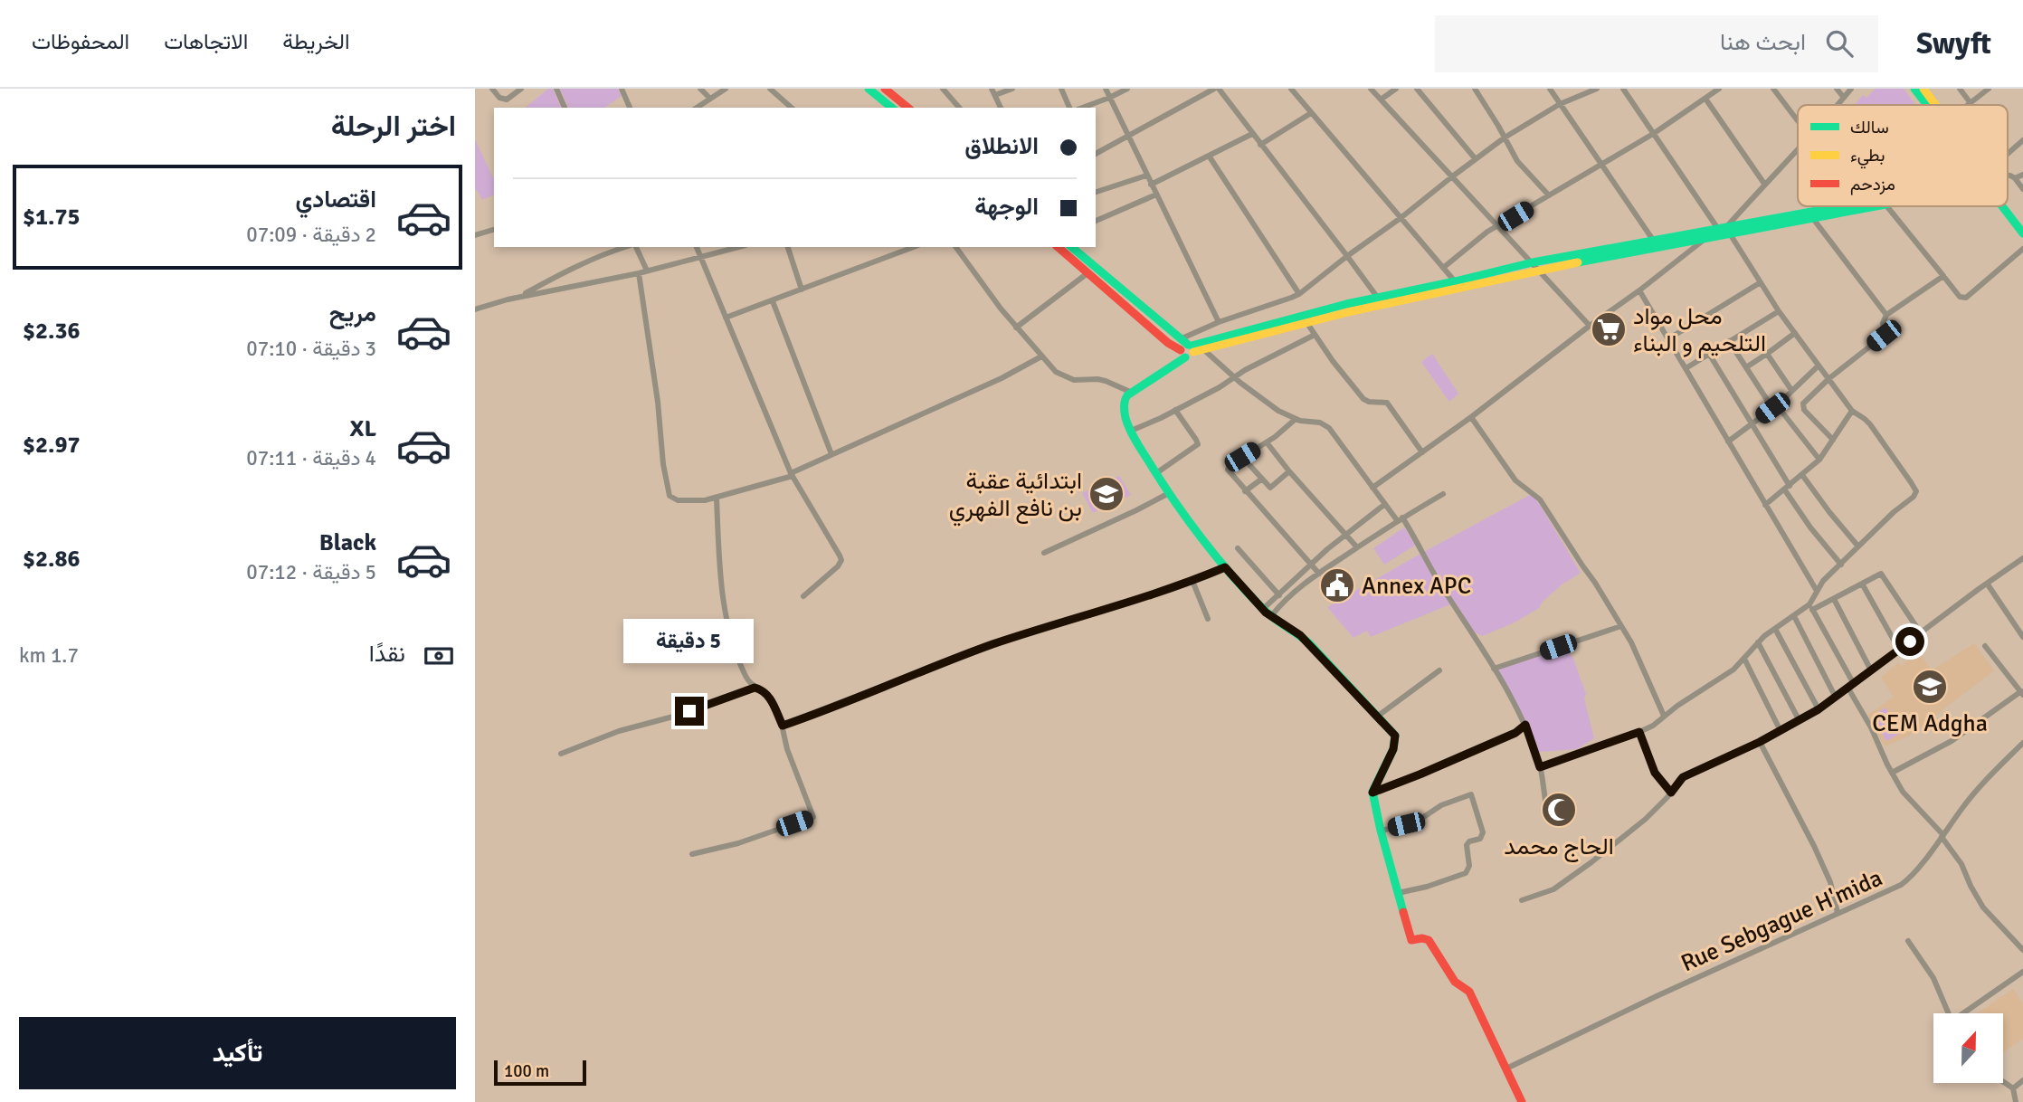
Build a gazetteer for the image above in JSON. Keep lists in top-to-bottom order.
{
  "streets": {
    "street": ["Rue Sebgague H'mida"]
  },
  "places": {
    "supermarket": ["محل مواد التلحيم و البناء"],
    "school or university": ["ابتدائية عقبة بن نافع الفهري", "CEM Adgha"],
    "public building": ["Annex APC"],
    "mosque": ["الحاج محمد"]
  },
  "legend": ["سالك", "بطيء", "مزدحم"],
  "scale_bar": "100 m",
  "north": "top",
  "page": {
    "header": "Swyft",
    "search": "ابحث هنا",
    "nav": ["الخريطة", "الاتجاهات", "المحفوظات"],
    "heading": "اختر الرحلة",
    "banner": ["الانطلاق", "الوجهة"],
    "list": [
      {
        "name": "اقتصادي",
        "note": "2 دقيقة · 07:09",
        "value": "$1.75"
      },
      {
        "name": "مريح",
        "note": "3 دقيقة · 07:10",
        "value": "$2.36"
      },
      {
        "name": "XL",
        "note": "4 دقيقة · 07:11",
        "value": "$2.97"
      },
      {
        "name": "Black",
        "note": "5 دقيقة · 07:12",
        "value": "$2.86"
      }
    ],
    "bubble": "5 دقيقة",
    "pay": ["نقدًا", "1.7 km"],
    "buttons": "تأكيد",
    "scale": "100 m"
  }
}
